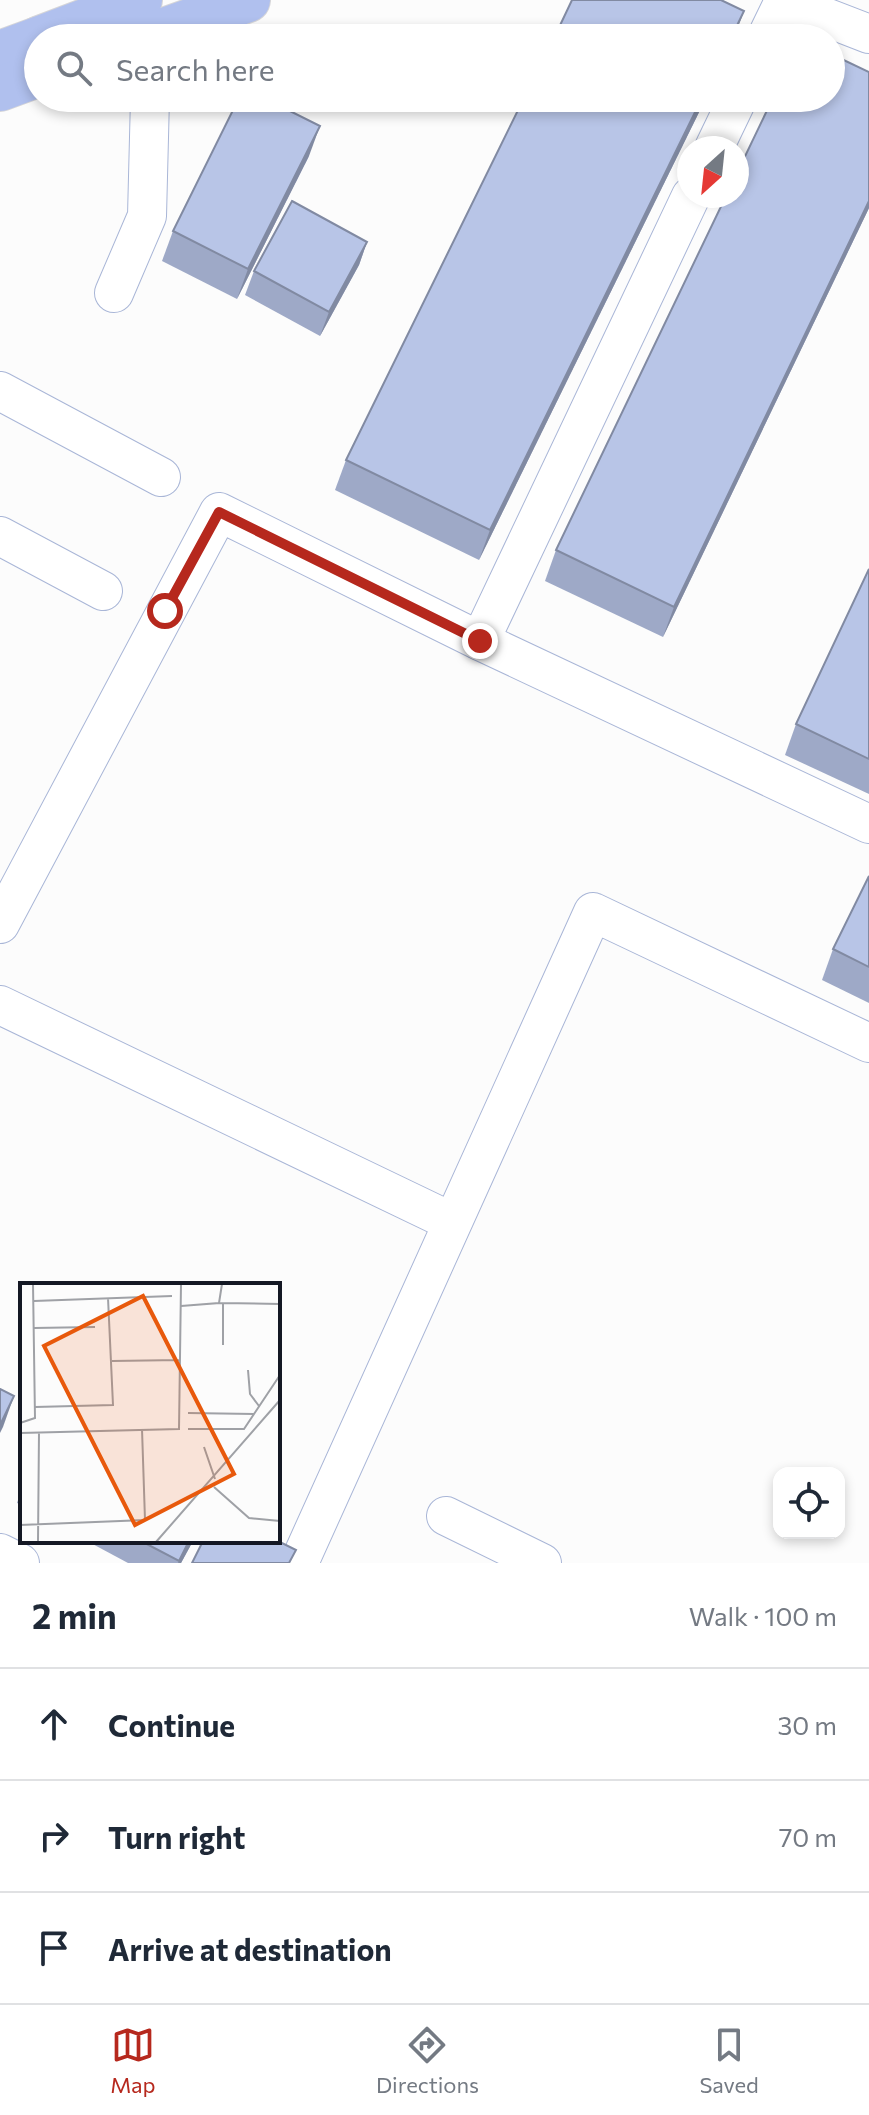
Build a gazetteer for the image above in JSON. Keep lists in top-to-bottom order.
{
  "north": "bottom left",
  "page": {
    "search": "Search here",
    "heading": ["2 min", "Walk · 100 m"],
    "list": [
      ["Continue", "30 m"],
      ["Turn right", "70 m"],
      "Arrive at destination"
    ],
    "nav": ["Map", "Directions", "Saved"]
  }
}
